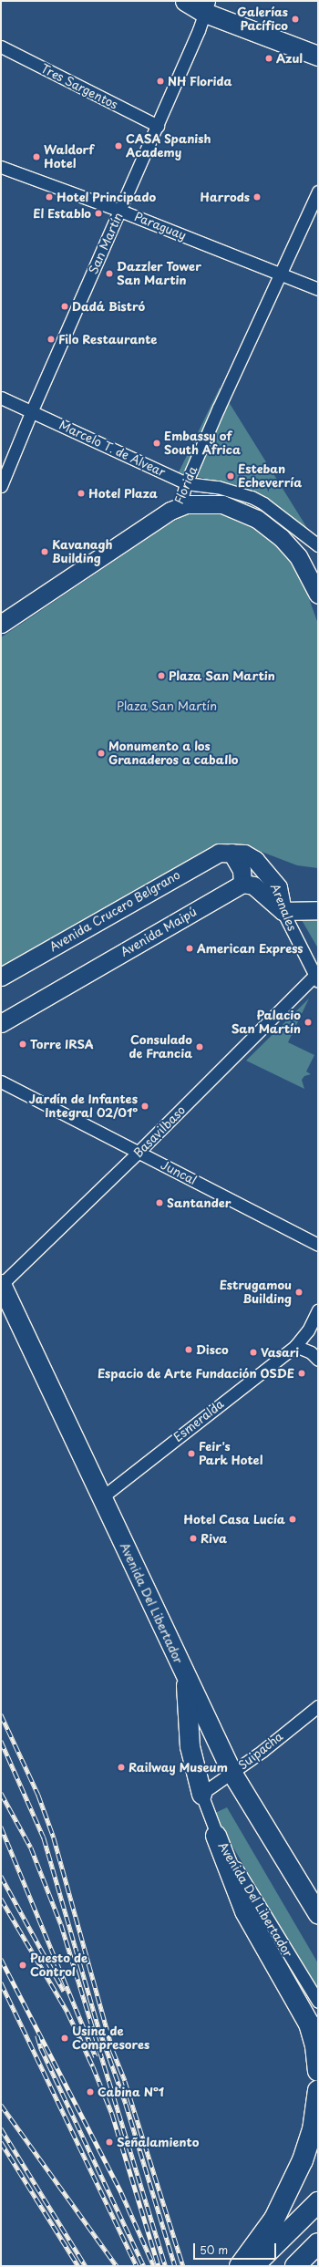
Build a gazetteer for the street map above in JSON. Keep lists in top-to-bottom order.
{
  "streets": {
    "main road": ["Avenida Del Libertador"],
    "street": [
      "Tres Sargentos",
      "Paraguay",
      "San Martín",
      "Marcelo T. de Alvear",
      "Florida",
      "Arenales",
      "Avenida Crucero Belgrano",
      "Avenida Maipú",
      "Basavilbaso",
      "Juncal",
      "Esmeralda",
      "Suipacha"
    ]
  },
  "crossings": [
    ["Tres Sargentos", "San Martín"],
    ["Paraguay", "San Martín"],
    ["Paraguay", "Florida"],
    ["San Martín", "Marcelo T. de Alvear"],
    ["Marcelo T. de Alvear", "Florida"],
    ["Arenales", "Avenida Crucero Belgrano"],
    ["Arenales", "Basavilbaso"],
    ["Basavilbaso", "Juncal"],
    ["Basavilbaso", "Avenida Del Libertador"],
    ["Esmeralda", "Avenida Del Libertador"],
    ["Avenida Del Libertador", "Suipacha"]
  ],
  "parks": ["Plaza San Martín"],
  "places": [
    "Galerías Pacífico",
    "Azul",
    "NH Florida",
    "CASA Spanish Academy",
    "Waldorf Hotel",
    "Hotel Principado",
    "Harrods",
    "El Establo",
    "Dazzler Tower San Martin",
    "Dadá Bistró",
    "Filo Restaurante",
    "Embassy of South Africa",
    "Esteban Echeverría",
    "Hotel Plaza",
    "Kavanagh Building",
    "Plaza San Martin",
    "Monumento a los Granaderos a caballo",
    "American Express",
    "Palacio San Martín",
    "Torre IRSA",
    "Consulado de Francia",
    "Jardín de Infantes Integral 02/01°",
    "Santander",
    "Estrugamou Building",
    "Disco",
    "Vasari",
    "Espacio de Arte Fundación OSDE",
    "Feir's Park Hotel",
    "Hotel Casa Lucía",
    "Riva",
    "Railway Museum",
    "Puesto de Control",
    "Usina de Compresores",
    "Cabina N°1",
    "Señalamiento"
  ],
  "scale_bar": "50 m"
}
